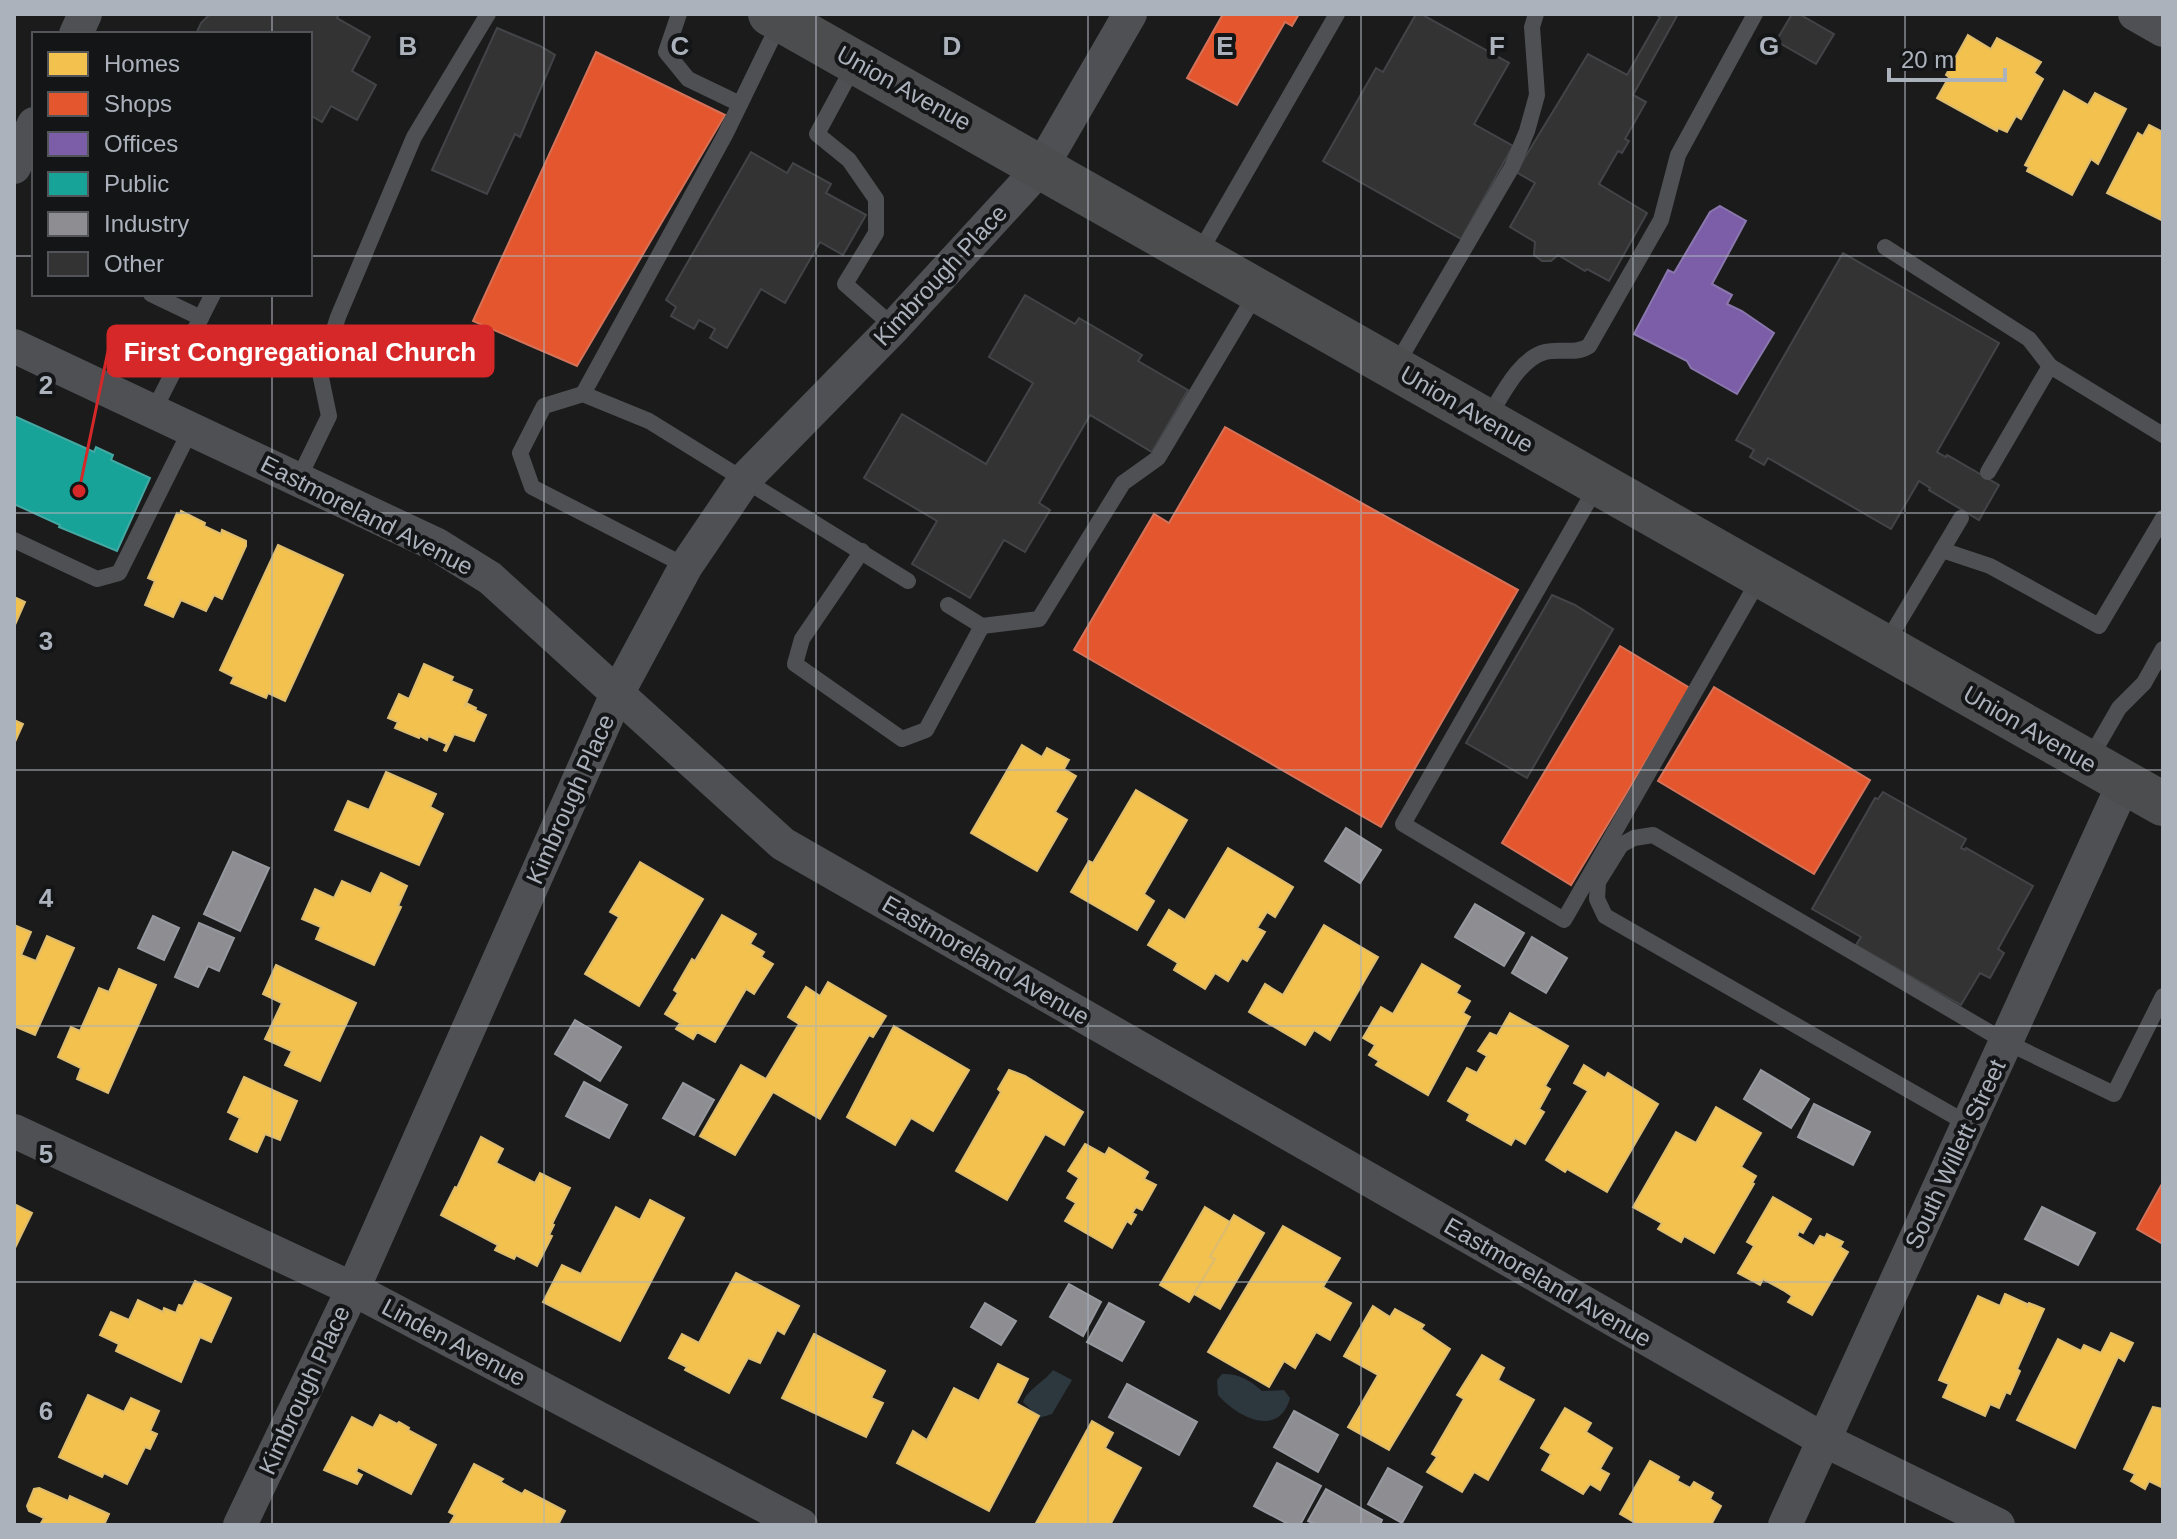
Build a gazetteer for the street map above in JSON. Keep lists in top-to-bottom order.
{
  "streets": {
    "main road": ["Union Avenue"],
    "street": [
      "Kimbrough Place",
      "Eastmoreland Avenue",
      "South Willett Street",
      "Linden Avenue"
    ]
  },
  "crossings": [
    ["Union Avenue", "Kimbrough Place"],
    ["Union Avenue", "South Willett Street"],
    ["Kimbrough Place", "Eastmoreland Avenue"],
    ["Kimbrough Place", "Linden Avenue"],
    ["Eastmoreland Avenue", "South Willett Street"]
  ],
  "places": ["First Congregational Church"],
  "legend": [
    "Homes",
    "Shops",
    "Offices",
    "Public",
    "Industry",
    "Other"
  ],
  "scale_bar": "20 m",
  "grid": {
    "columns": [
      "B",
      "C",
      "D",
      "E",
      "F",
      "G"
    ],
    "rows": [
      "2",
      "3",
      "4",
      "5",
      "6"
    ]
  }
}
